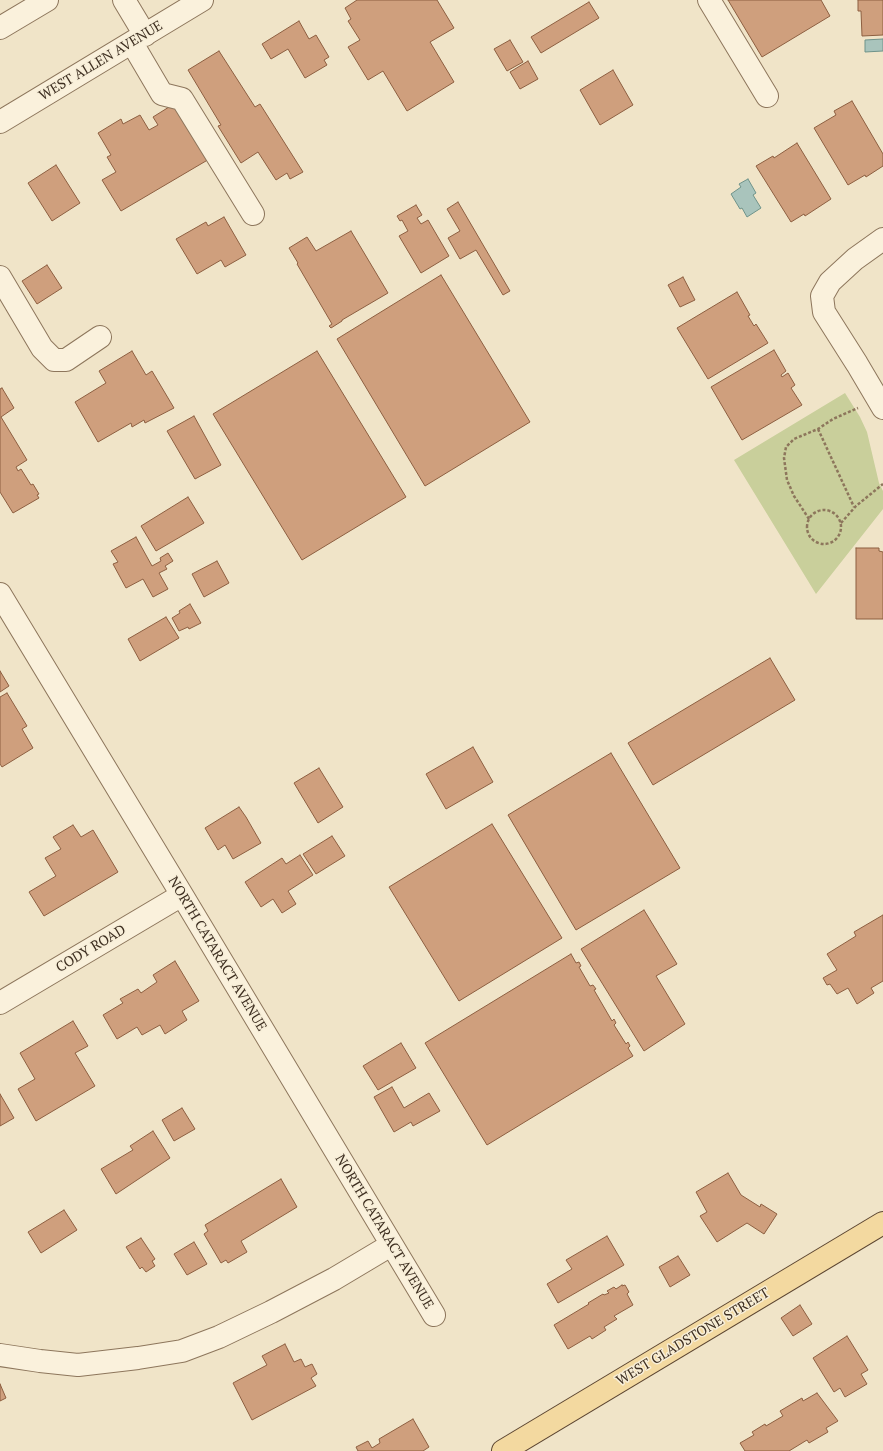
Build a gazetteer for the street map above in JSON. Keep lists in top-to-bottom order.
{
  "streets": {
    "main road": ["WEST GLADSTONE STREET"],
    "street": ["WEST ALLEN AVENUE", "CODY ROAD", "NORTH CATARACT AVENUE"]
  },
  "crossings": [
    ["CODY ROAD", "NORTH CATARACT AVENUE"]
  ]
}
